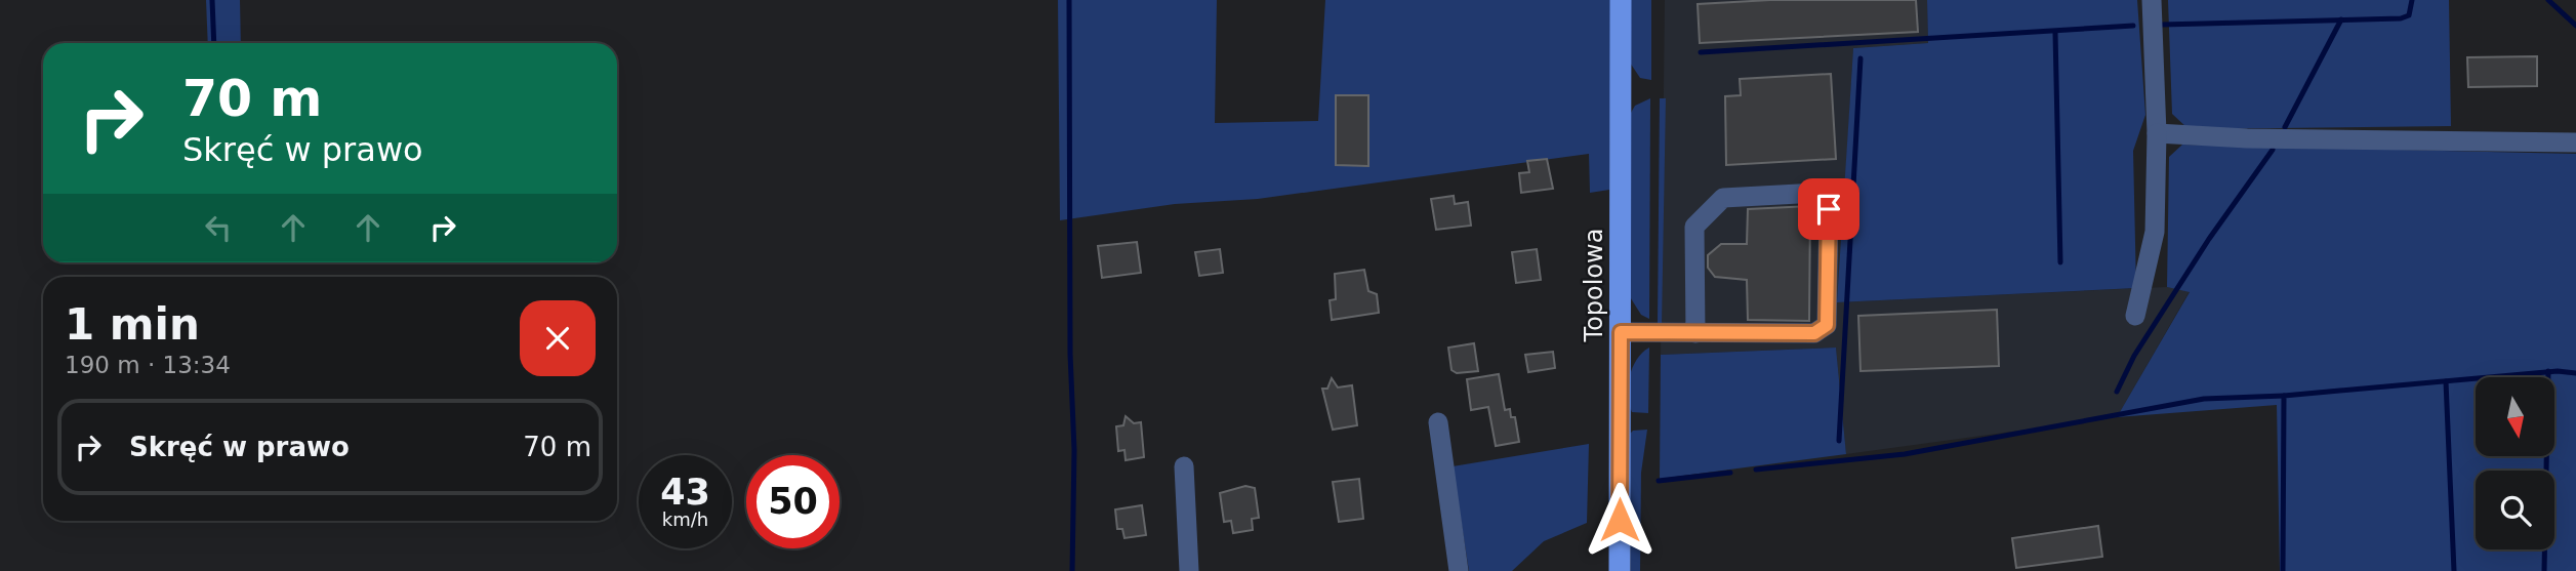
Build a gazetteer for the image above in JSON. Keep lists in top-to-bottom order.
{
  "streets": {
    "main road": ["Topolowa"]
  },
  "north": "bottom",
  "page": {
    "turn": ["70 m", "Skręć w prawo"],
    "heading": ["1 min", "190 m · 13:34"],
    "list": [
      {
        "name": "Skręć w prawo",
        "value": "70 m"
      }
    ],
    "speed": "43 km/h",
    "limit": "50"
  }
}
